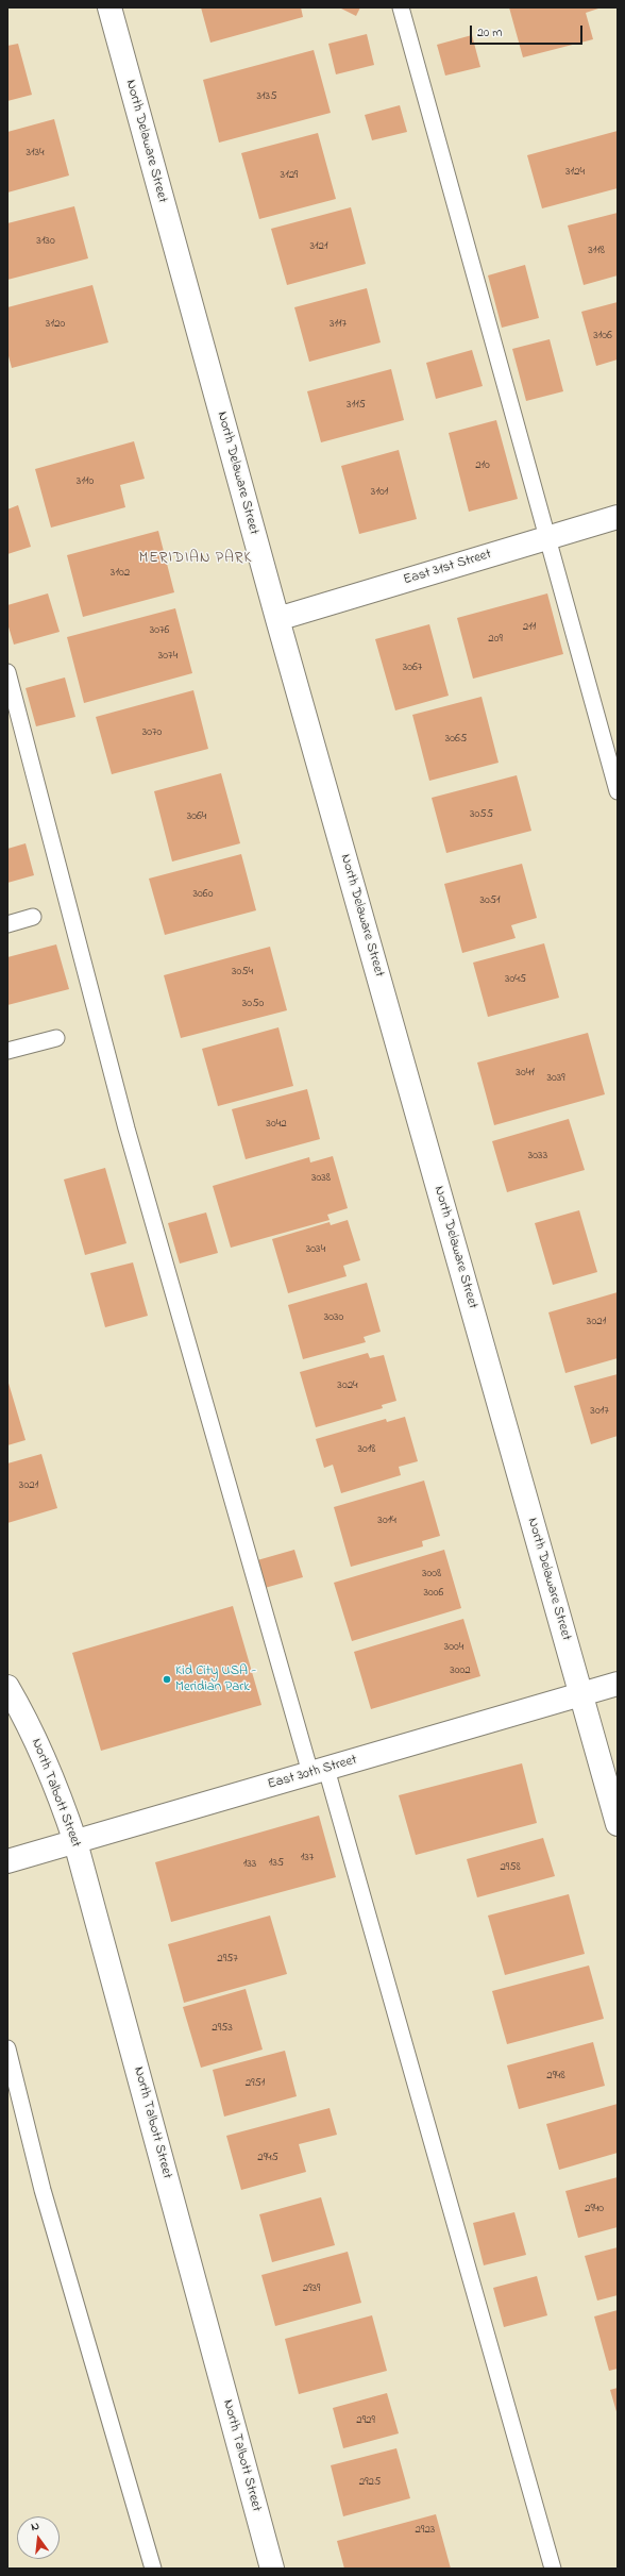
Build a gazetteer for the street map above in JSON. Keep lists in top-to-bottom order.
{
  "streets": {
    "street": [
      "North Delaware Street",
      "East 31st Street",
      "East 30th Street",
      "North Talbott Street"
    ]
  },
  "crossings": [
    ["North Delaware Street", "East 31st Street"],
    ["North Delaware Street", "East 30th Street"],
    ["East 30th Street", "North Talbott Street"]
  ],
  "districts": ["MERIDIAN PARK"],
  "places": ["Kid City USA - Meridian Park"],
  "house_numbers": [
    "3135",
    "3134",
    "3124",
    "3129",
    "3130",
    "3121",
    "3118",
    "3120",
    "3117",
    "3106",
    "3115",
    "210",
    "3110",
    "3101",
    "3102",
    "211",
    "3076",
    "209",
    "3074",
    "3067",
    "3070",
    "3065",
    "3055",
    "3064",
    "3060",
    "3051",
    "3054",
    "3045",
    "3050",
    "3041",
    "3039",
    "3042",
    "3033",
    "3038",
    "3034",
    "3030",
    "3021",
    "3024",
    "3017",
    "3018",
    "3021",
    "3014",
    "3008",
    "3006",
    "3004",
    "3002",
    "137",
    "135",
    "133",
    "2958",
    "2957",
    "2953",
    "2948",
    "2951",
    "2945",
    "2940",
    "2939",
    "2929",
    "2925",
    "2923"
  ],
  "scale_bar": "20 m",
  "north": "top"
}
